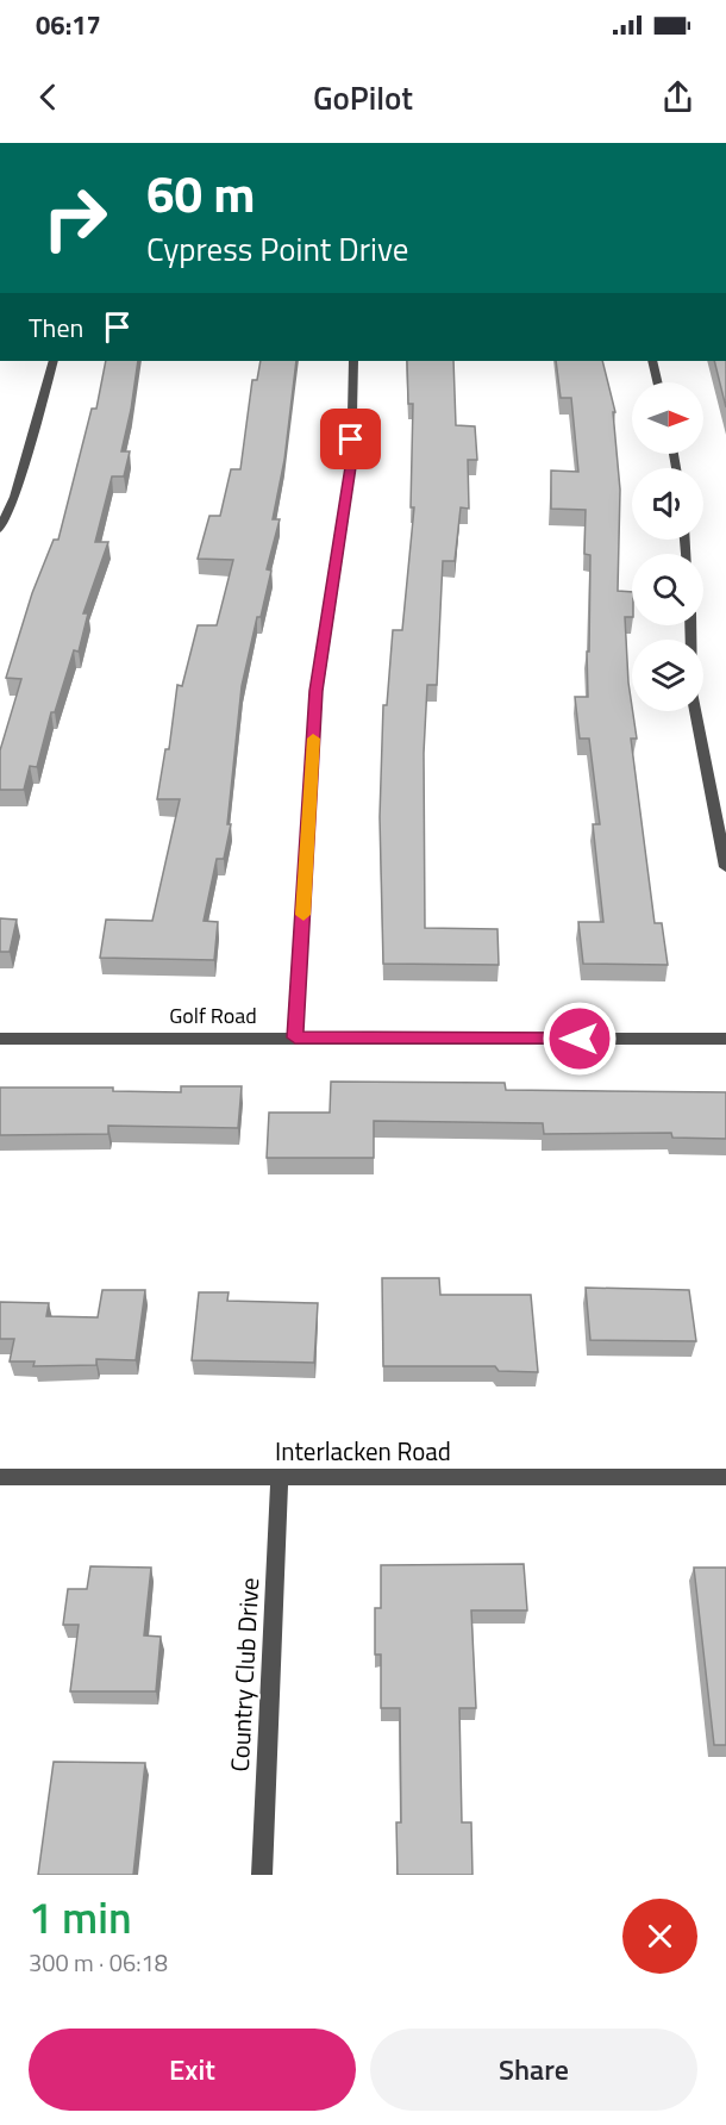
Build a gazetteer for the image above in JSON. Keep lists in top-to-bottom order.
{
  "streets": {
    "street": ["Golf Road", "Interlacken Road", "Country Club Drive"]
  },
  "crossings": [
    ["Interlacken Road", "Country Club Drive"]
  ],
  "north": "right",
  "page": {
    "status": "06:17",
    "header": "GoPilot",
    "turn": ["60 m", "Cypress Point Drive"],
    "then": "Then",
    "heading": ["1 min", "300 m · 06:18"],
    "buttons": ["Exit", "Share"]
  }
}
